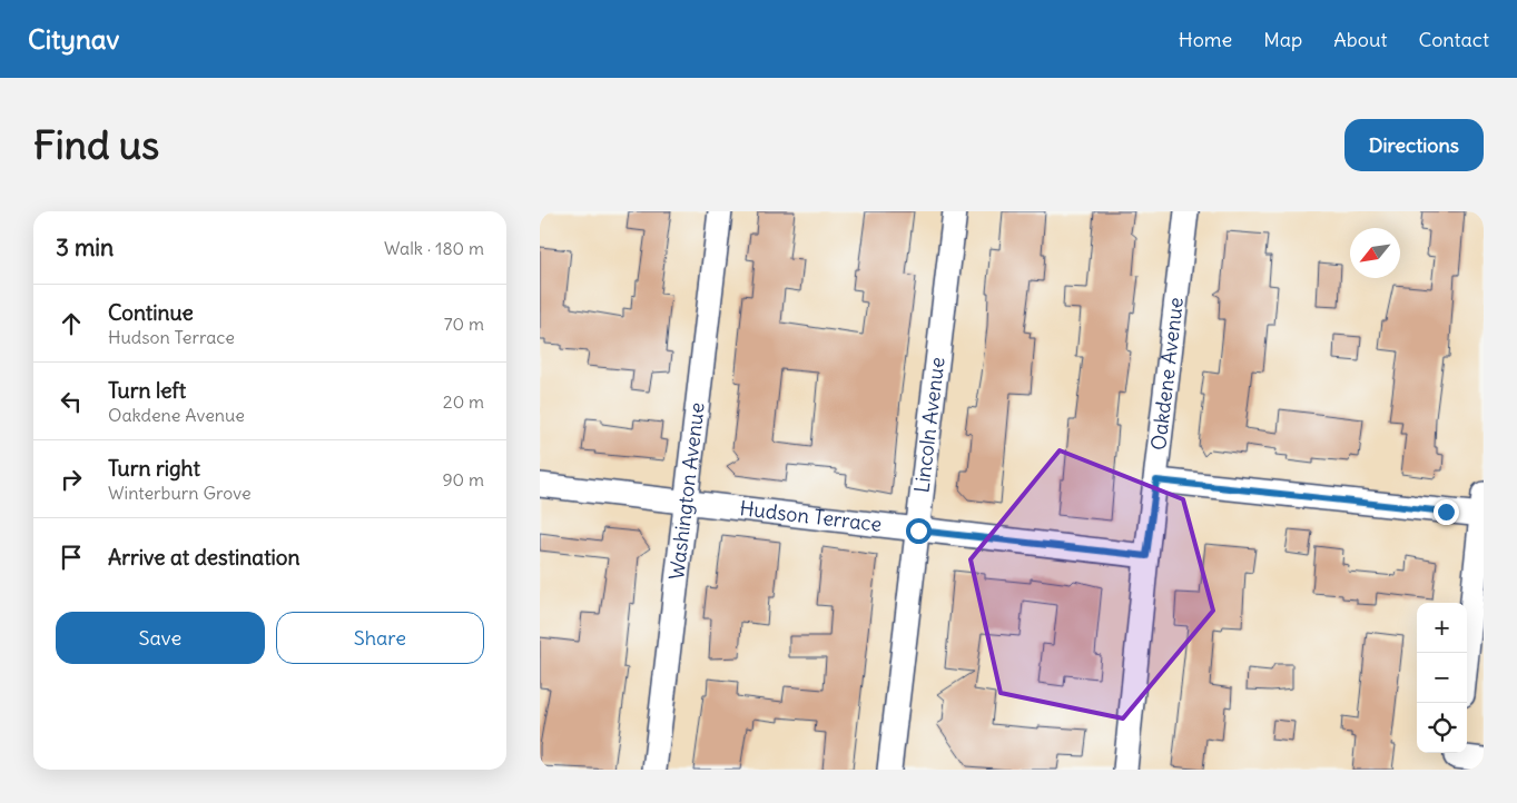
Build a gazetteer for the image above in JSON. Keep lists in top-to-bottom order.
{
  "streets": {
    "street": [
      "Oakdene Avenue",
      "Lincoln Avenue",
      "Washington Avenue",
      "Hudson Terrace"
    ]
  },
  "crossings": [
    ["Oakdene Avenue", "Hudson Terrace"],
    ["Lincoln Avenue", "Hudson Terrace"],
    ["Washington Avenue", "Hudson Terrace"]
  ],
  "north": "bottom left",
  "page": {
    "header": "Citynav",
    "nav": [
      "Home",
      "Map",
      "About",
      "Contact"
    ],
    "buttons": [
      "Directions",
      ["Save", "Share"]
    ],
    "title": "Find us",
    "heading": ["3 min", "Walk · 180 m"],
    "list": [
      ["Continue", "Hudson Terrace", "70 m"],
      ["Turn left", "Oakdene Avenue", "20 m"],
      ["Turn right", "Winterburn Grove", "90 m"],
      "Arrive at destination"
    ],
    "map_buttons": ["+", "−"]
  }
}
